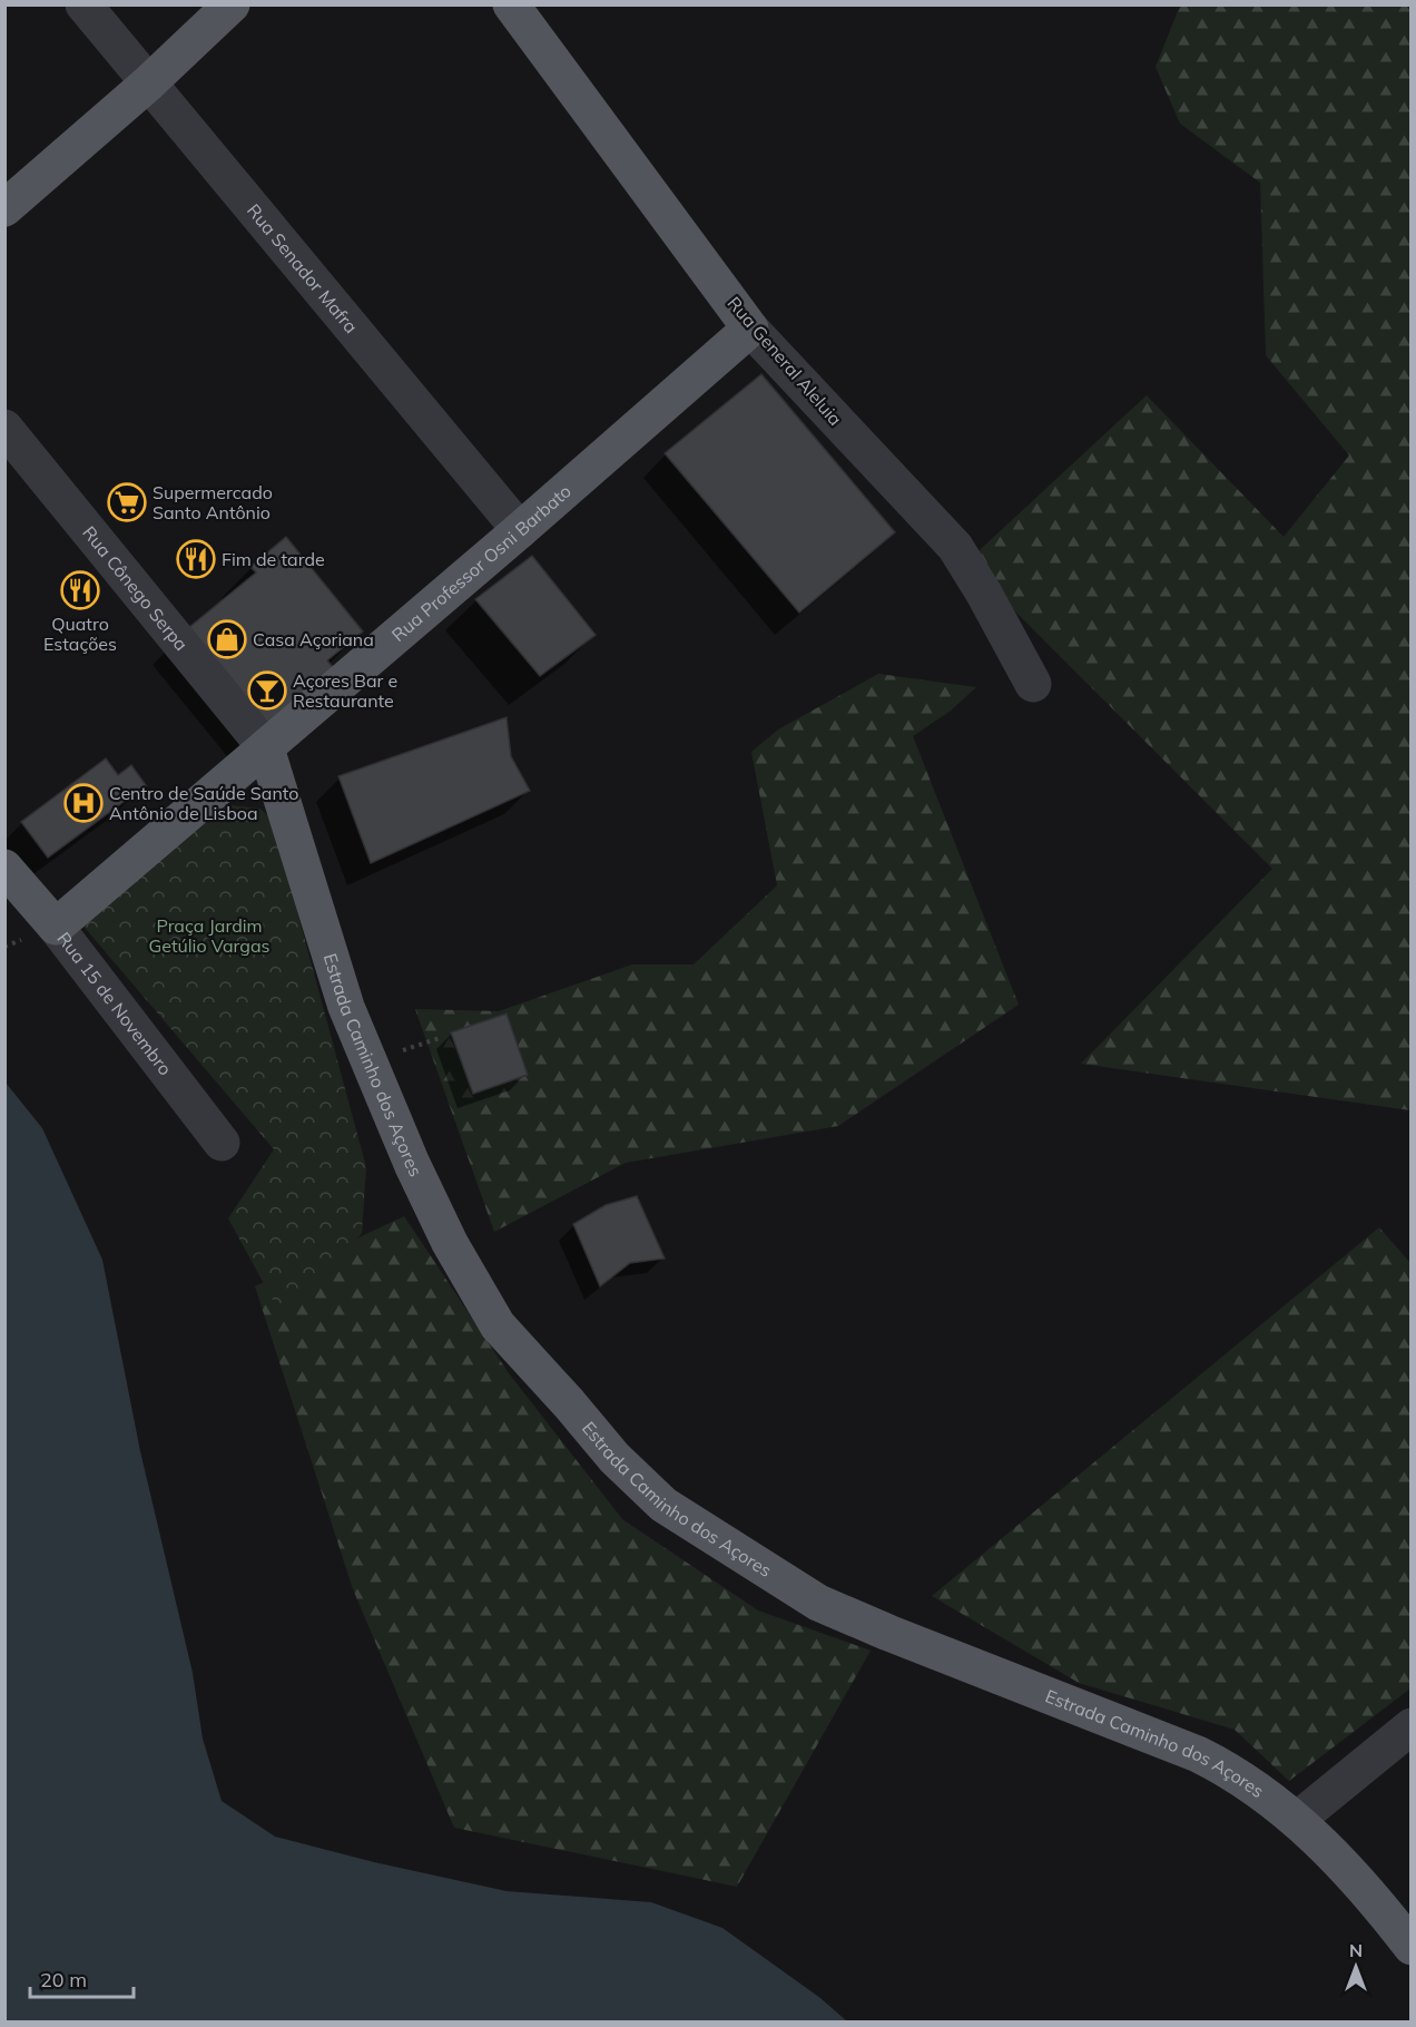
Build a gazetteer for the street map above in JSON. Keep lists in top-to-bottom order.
{
  "streets": {
    "main road": [
      "Rua General Aleluia",
      "Rua Professor Osni Barbato",
      "Rua 15 de Novembro",
      "Estrada Caminho dos Açores"
    ],
    "street": ["Rua Senador Mafra", "Rua Cônego Serpa"]
  },
  "crossings": [
    ["Rua Senador Mafra", "Rua Professor Osni Barbato"],
    ["Rua General Aleluia", "Rua Professor Osni Barbato"],
    ["Rua Professor Osni Barbato", "Rua Cônego Serpa"],
    ["Rua Professor Osni Barbato", "Rua 15 de Novembro"],
    ["Rua Professor Osni Barbato", "Estrada Caminho dos Açores"],
    ["Rua Cônego Serpa", "Estrada Caminho dos Açores"]
  ],
  "parks": ["Praça Jardim Getúlio Vargas"],
  "places": {
    "supermarket": ["Supermercado Santo Antônio"],
    "restaurant": ["Fim de tarde", "Quatro Estações"],
    "shop": ["Casa Açoriana"],
    "bar": ["Açores Bar e Restaurante"],
    "hospital": ["Centro de Saúde Santo Antônio de Lisboa"]
  },
  "scale_bar": "20 m",
  "north": "top"
}
